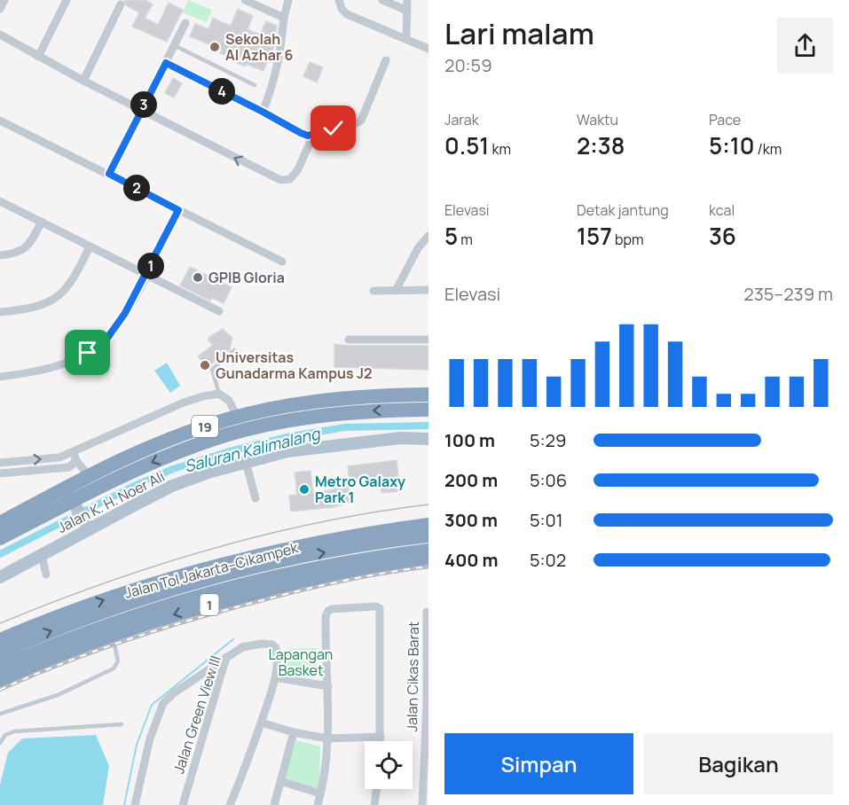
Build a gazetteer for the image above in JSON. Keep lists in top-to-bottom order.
{
  "streets": {
    "highway": ["19", "Jalan Tol Jakarta–Cikampek", "1"],
    "main road": ["Jalan K. H. Noer Ali"],
    "street": ["Jalan Cikas Barat", "Jalan Green View III"]
  },
  "water": ["Saluran Kalimalang"],
  "parks": ["Lapangan Basket"],
  "places": [
    "Sekolah Al Azhar 6",
    "GPIB Gloria",
    "Universitas Gunadarma Kampus J2",
    "Metro Galaxy Park 1"
  ],
  "page": {
    "heading": ["Lari malam", "20:59"],
    "pins": [
      "4",
      "3",
      "2",
      "1"
    ],
    "stats": [
      ["Jarak", "0.51 km"],
      ["Waktu", "2:38"],
      ["Pace", "5:10 /km"],
      ["Elevasi", "5 m"],
      ["Detak jantung", "157 bpm"],
      ["kcal", "36"]
    ],
    "chart": ["Elevasi", "235–239 m"],
    "list": [
      {
        "name": "100 m",
        "note": "5:29"
      },
      {
        "name": "200 m",
        "note": "5:06"
      },
      {
        "name": "300 m",
        "note": "5:01"
      },
      {
        "name": "400 m",
        "note": "5:02"
      }
    ],
    "buttons": ["Simpan", "Bagikan"]
  }
}
